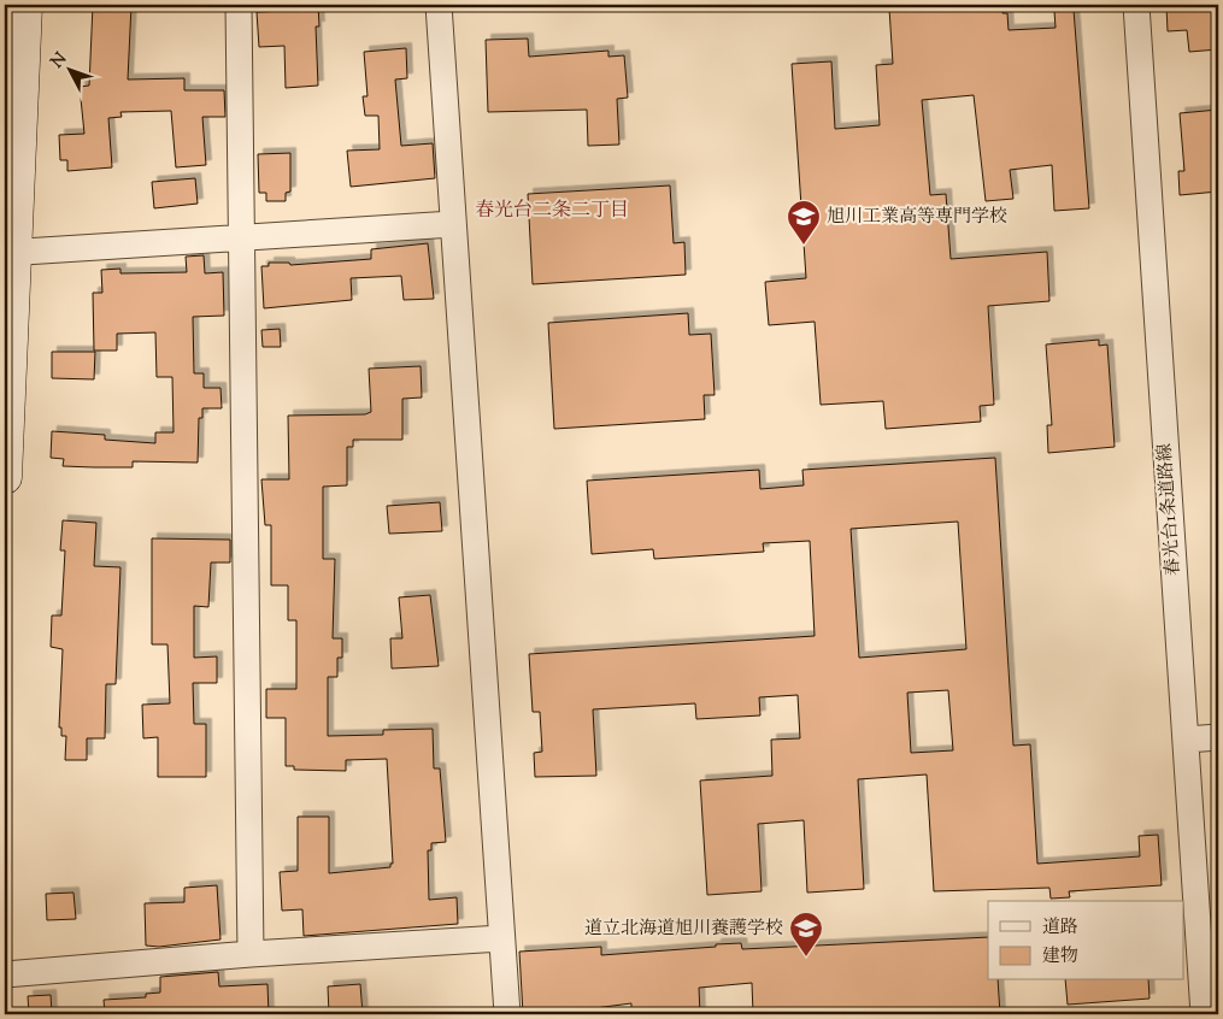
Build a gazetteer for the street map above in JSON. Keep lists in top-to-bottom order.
{
  "streets": {
    "street": ["春光台1条道路線"]
  },
  "districts": ["春光台二条二丁目"],
  "places": {
    "school or university": ["旭川工業高等専門学校", "道立北海道旭川養護学校"]
  },
  "legend": ["道路", "建物"],
  "north": "top left"
}
